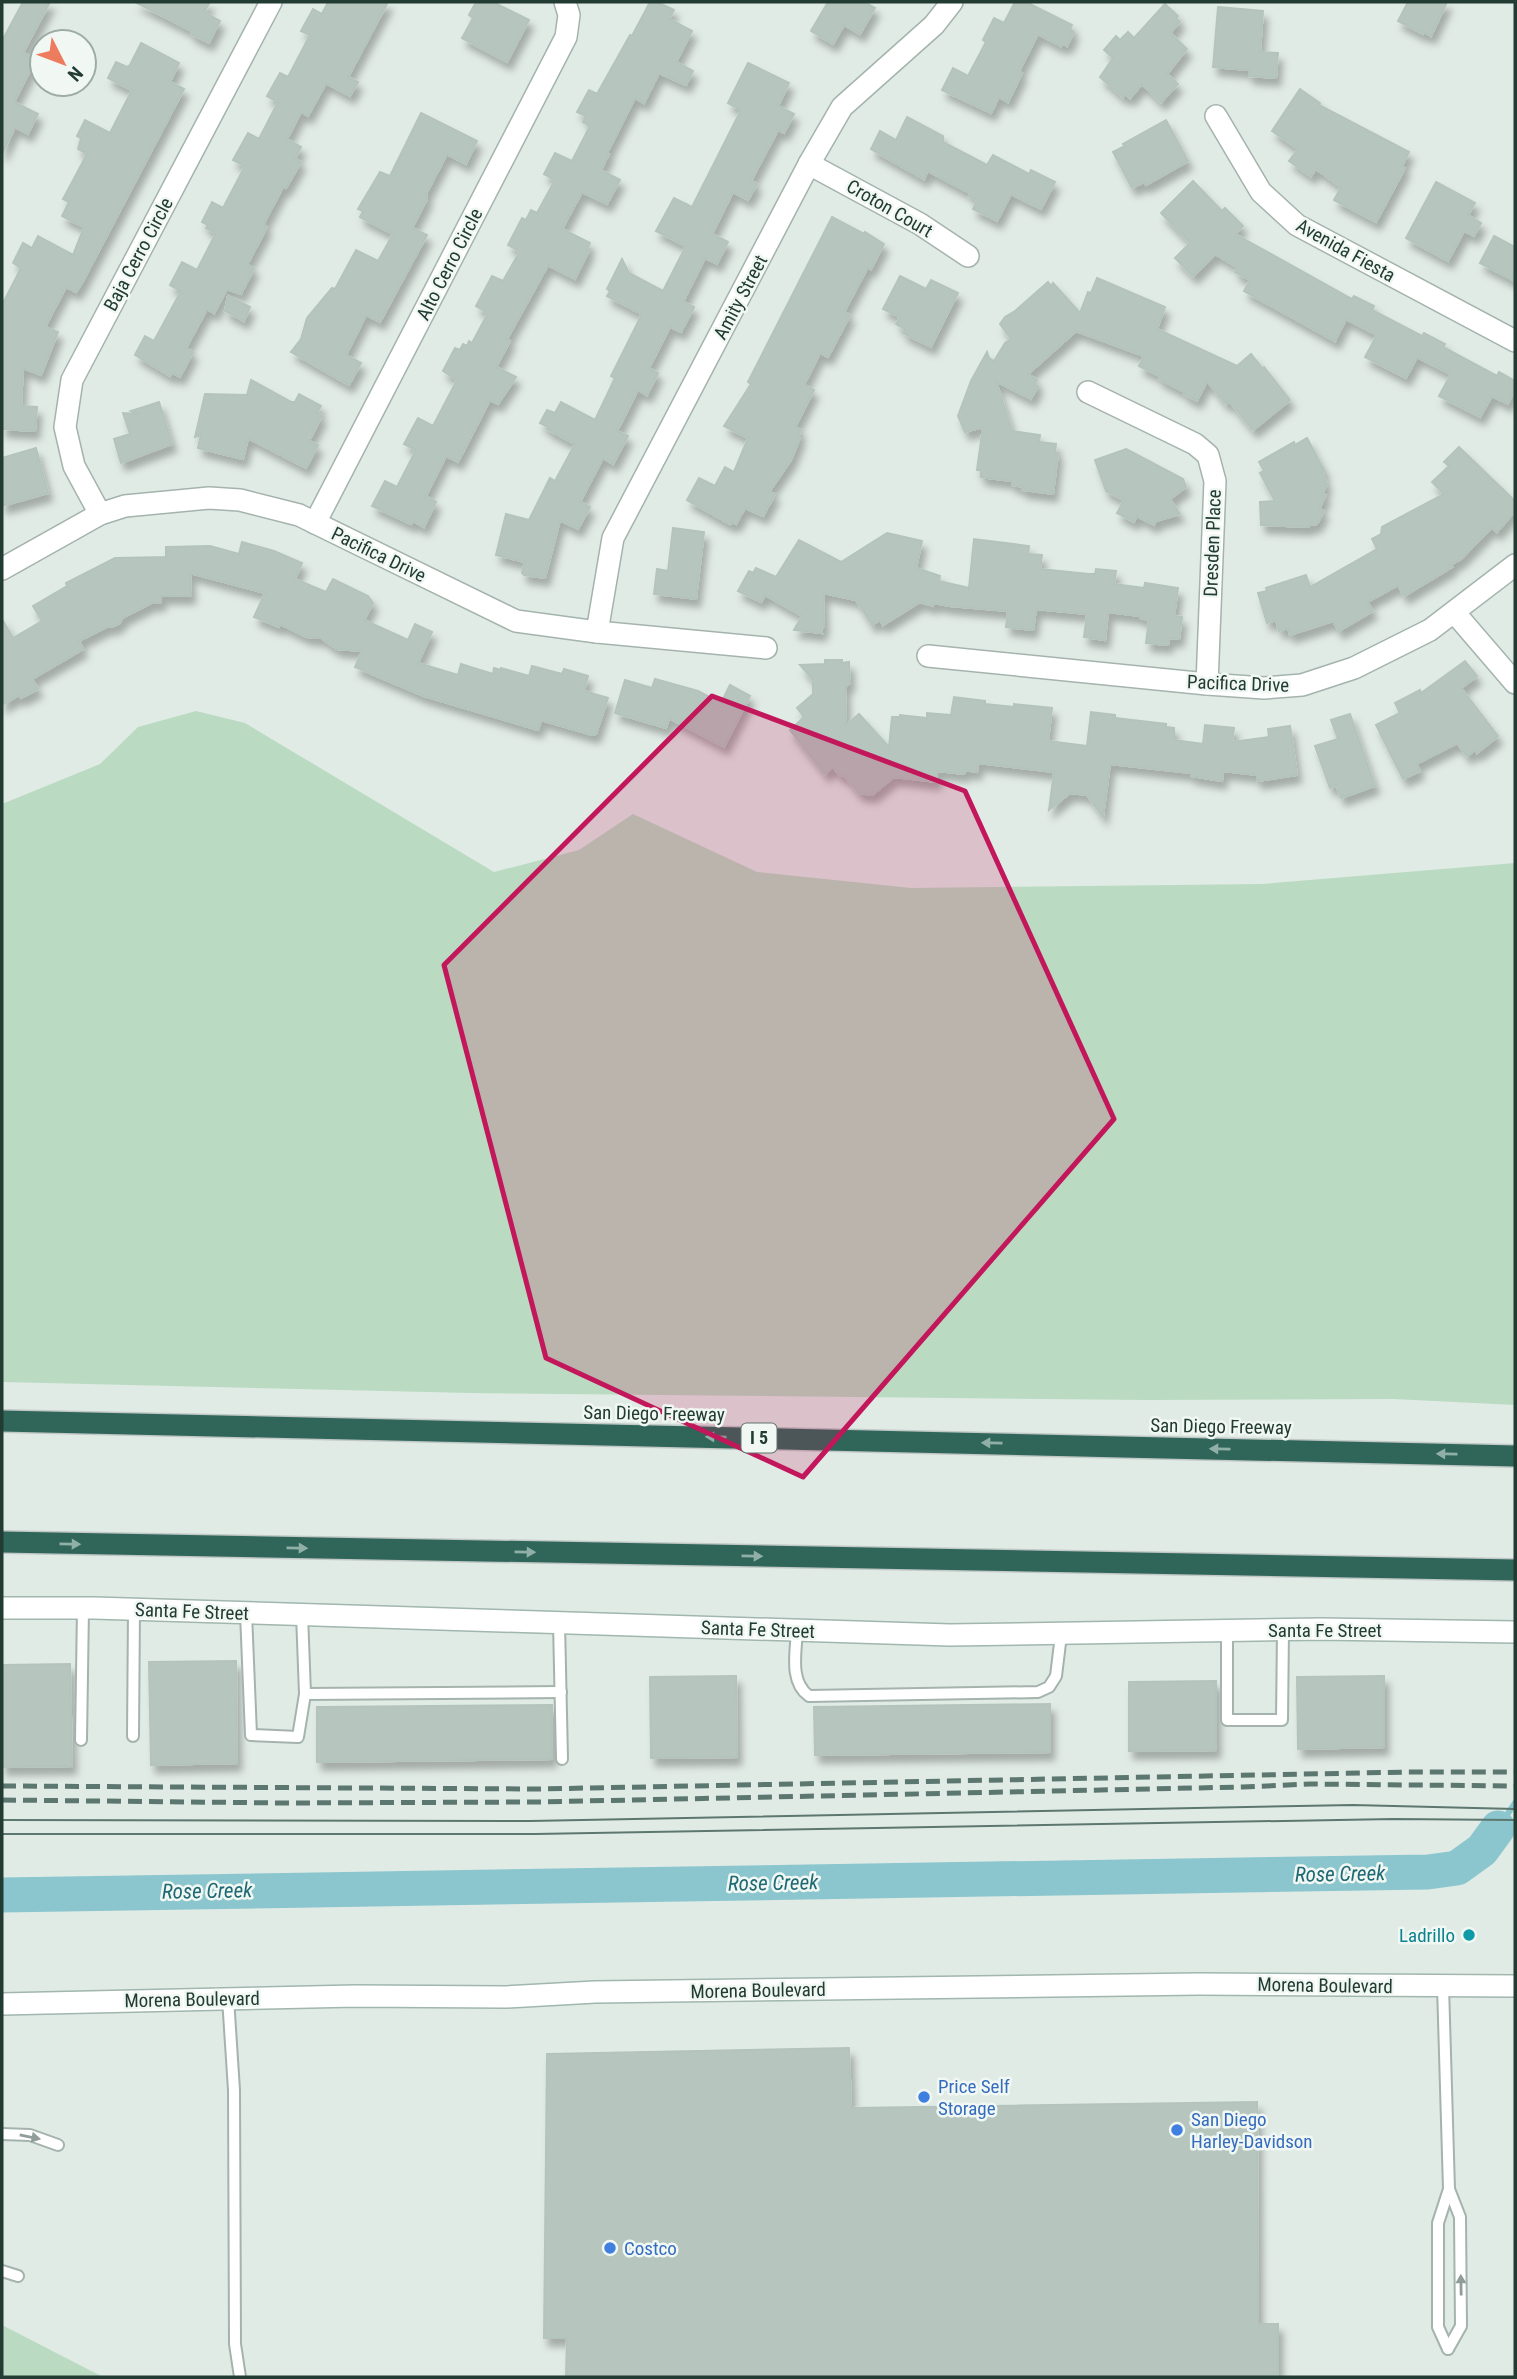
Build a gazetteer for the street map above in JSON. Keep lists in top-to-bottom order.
{
  "streets": {
    "highway": ["San Diego Freeway", "I 5"],
    "street": [
      "Croton Court",
      "Avenida Fiesta",
      "Baja Cerro Circle",
      "Alto Cerro Circle",
      "Amity Street",
      "Dresden Place",
      "Pacifica Drive",
      "Santa Fe Street",
      "Morena Boulevard"
    ]
  },
  "crossings": [
    ["Croton Court", "Amity Street"],
    ["Baja Cerro Circle", "Pacifica Drive"],
    ["Alto Cerro Circle", "Pacifica Drive"],
    ["Amity Street", "Pacifica Drive"],
    ["Dresden Place", "Pacifica Drive"]
  ],
  "water": ["Rose Creek"],
  "places": [
    "Ladrillo",
    "Price Self Storage",
    "San Diego Harley-Davidson",
    "Costco"
  ],
  "north": "bottom right"
}
